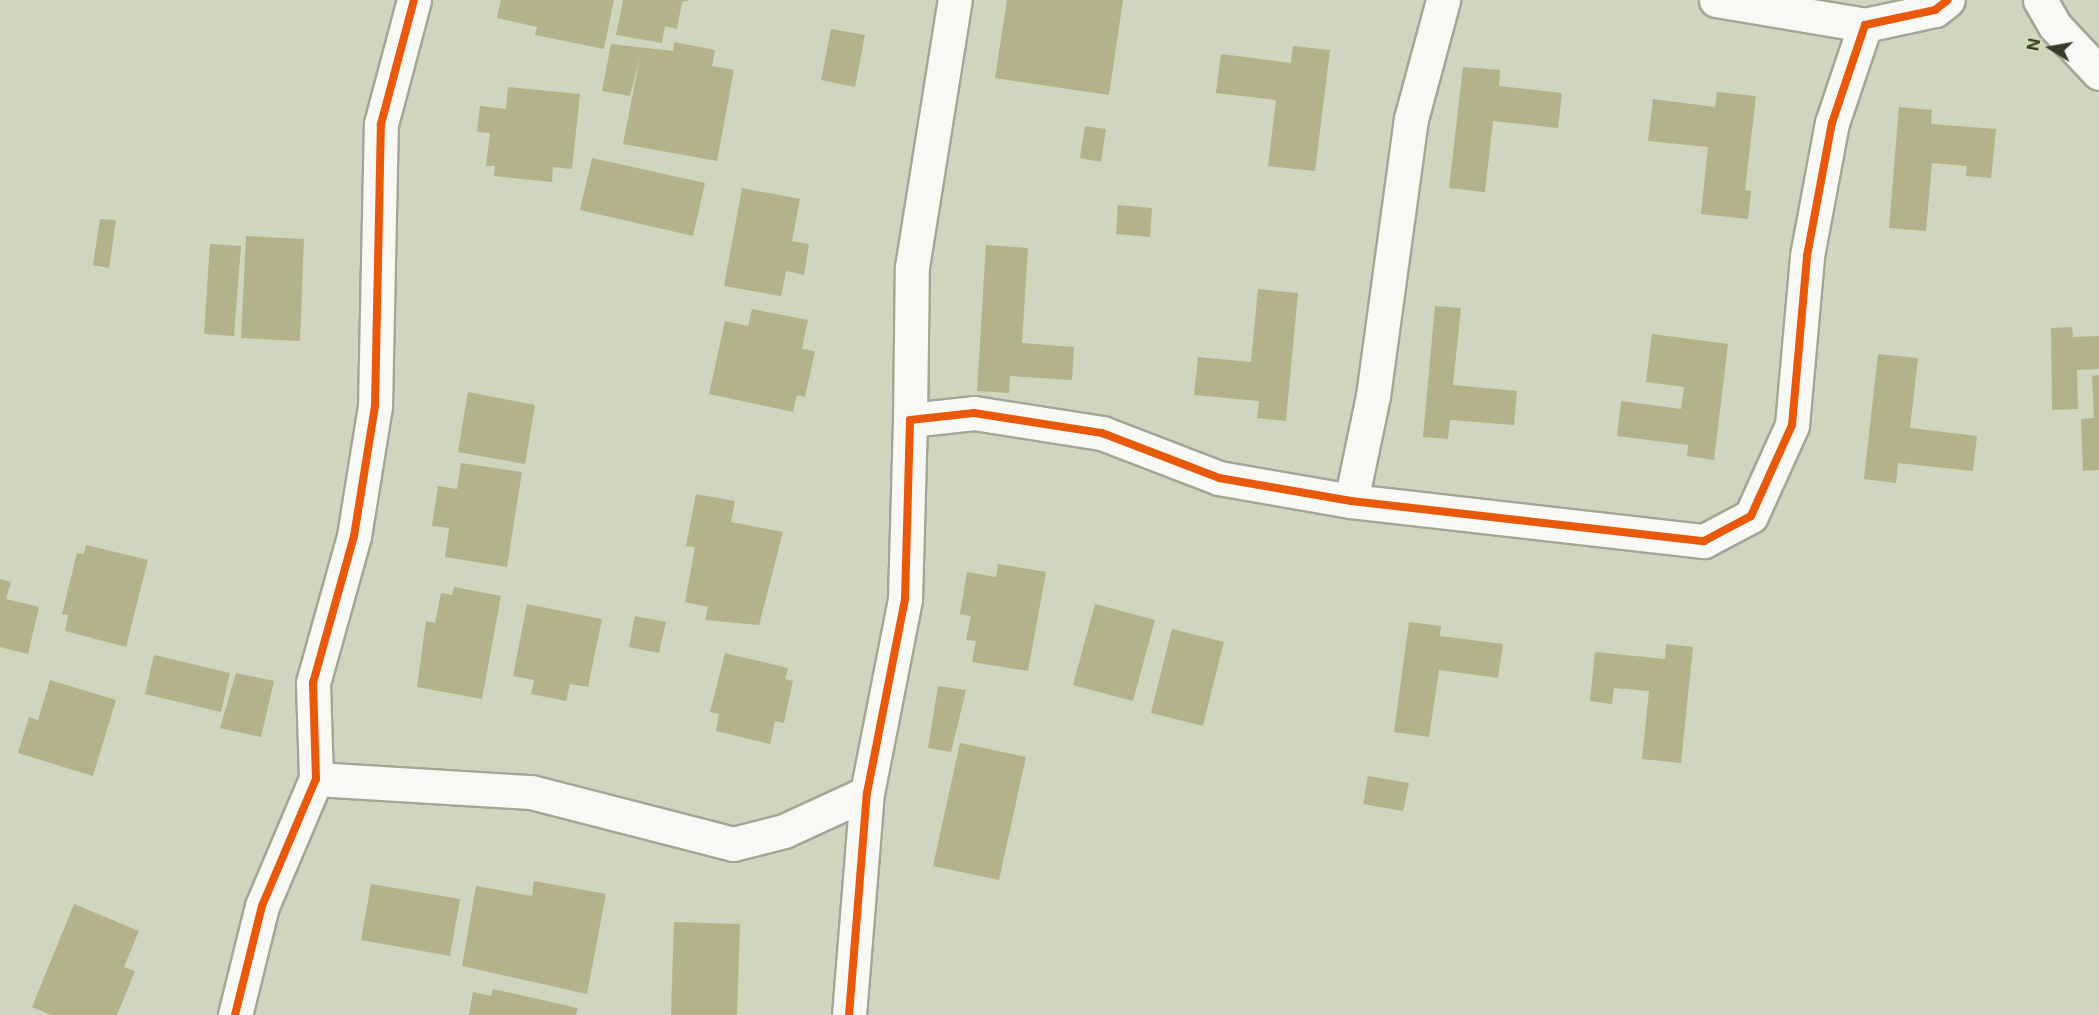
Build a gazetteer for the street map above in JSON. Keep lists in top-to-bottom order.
{
  "north": "left"
}
